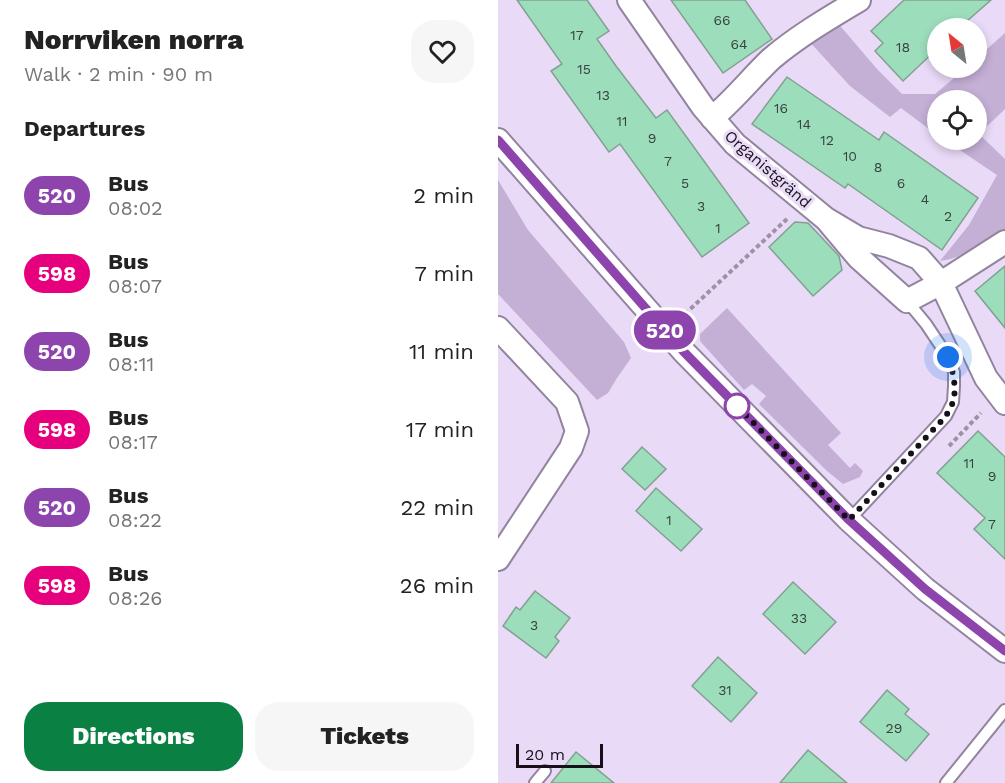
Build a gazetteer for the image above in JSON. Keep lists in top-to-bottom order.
{
  "streets": {
    "street": ["Organistgränd"]
  },
  "lines": ["bus line 520"],
  "house_numbers": [
    "66",
    "17",
    "64",
    "18",
    "15",
    "13",
    "16",
    "11",
    "14",
    "9",
    "12",
    "10",
    "7",
    "8",
    "5",
    "6",
    "4",
    "3",
    "2",
    "1",
    "11",
    "9",
    "1",
    "7",
    "33",
    "3",
    "31",
    "29"
  ],
  "scale_bar": "20 m",
  "north": "top left",
  "page": {
    "heading": [
      ["Norrviken norra", "Walk · 2 min · 90 m"],
      "Departures"
    ],
    "on_map": "520",
    "list": [
      {
        "mark": "520",
        "name": "Bus",
        "note": "08:02",
        "value": "2 min"
      },
      {
        "mark": "598",
        "name": "Bus",
        "note": "08:07",
        "value": "7 min"
      },
      {
        "mark": "520",
        "name": "Bus",
        "note": "08:11",
        "value": "11 min"
      },
      {
        "mark": "598",
        "name": "Bus",
        "note": "08:17",
        "value": "17 min"
      },
      {
        "mark": "520",
        "name": "Bus",
        "note": "08:22",
        "value": "22 min"
      },
      {
        "mark": "598",
        "name": "Bus",
        "note": "08:26",
        "value": "26 min"
      }
    ],
    "buttons": ["Directions", "Tickets"],
    "scale": "20 m"
  }
}
